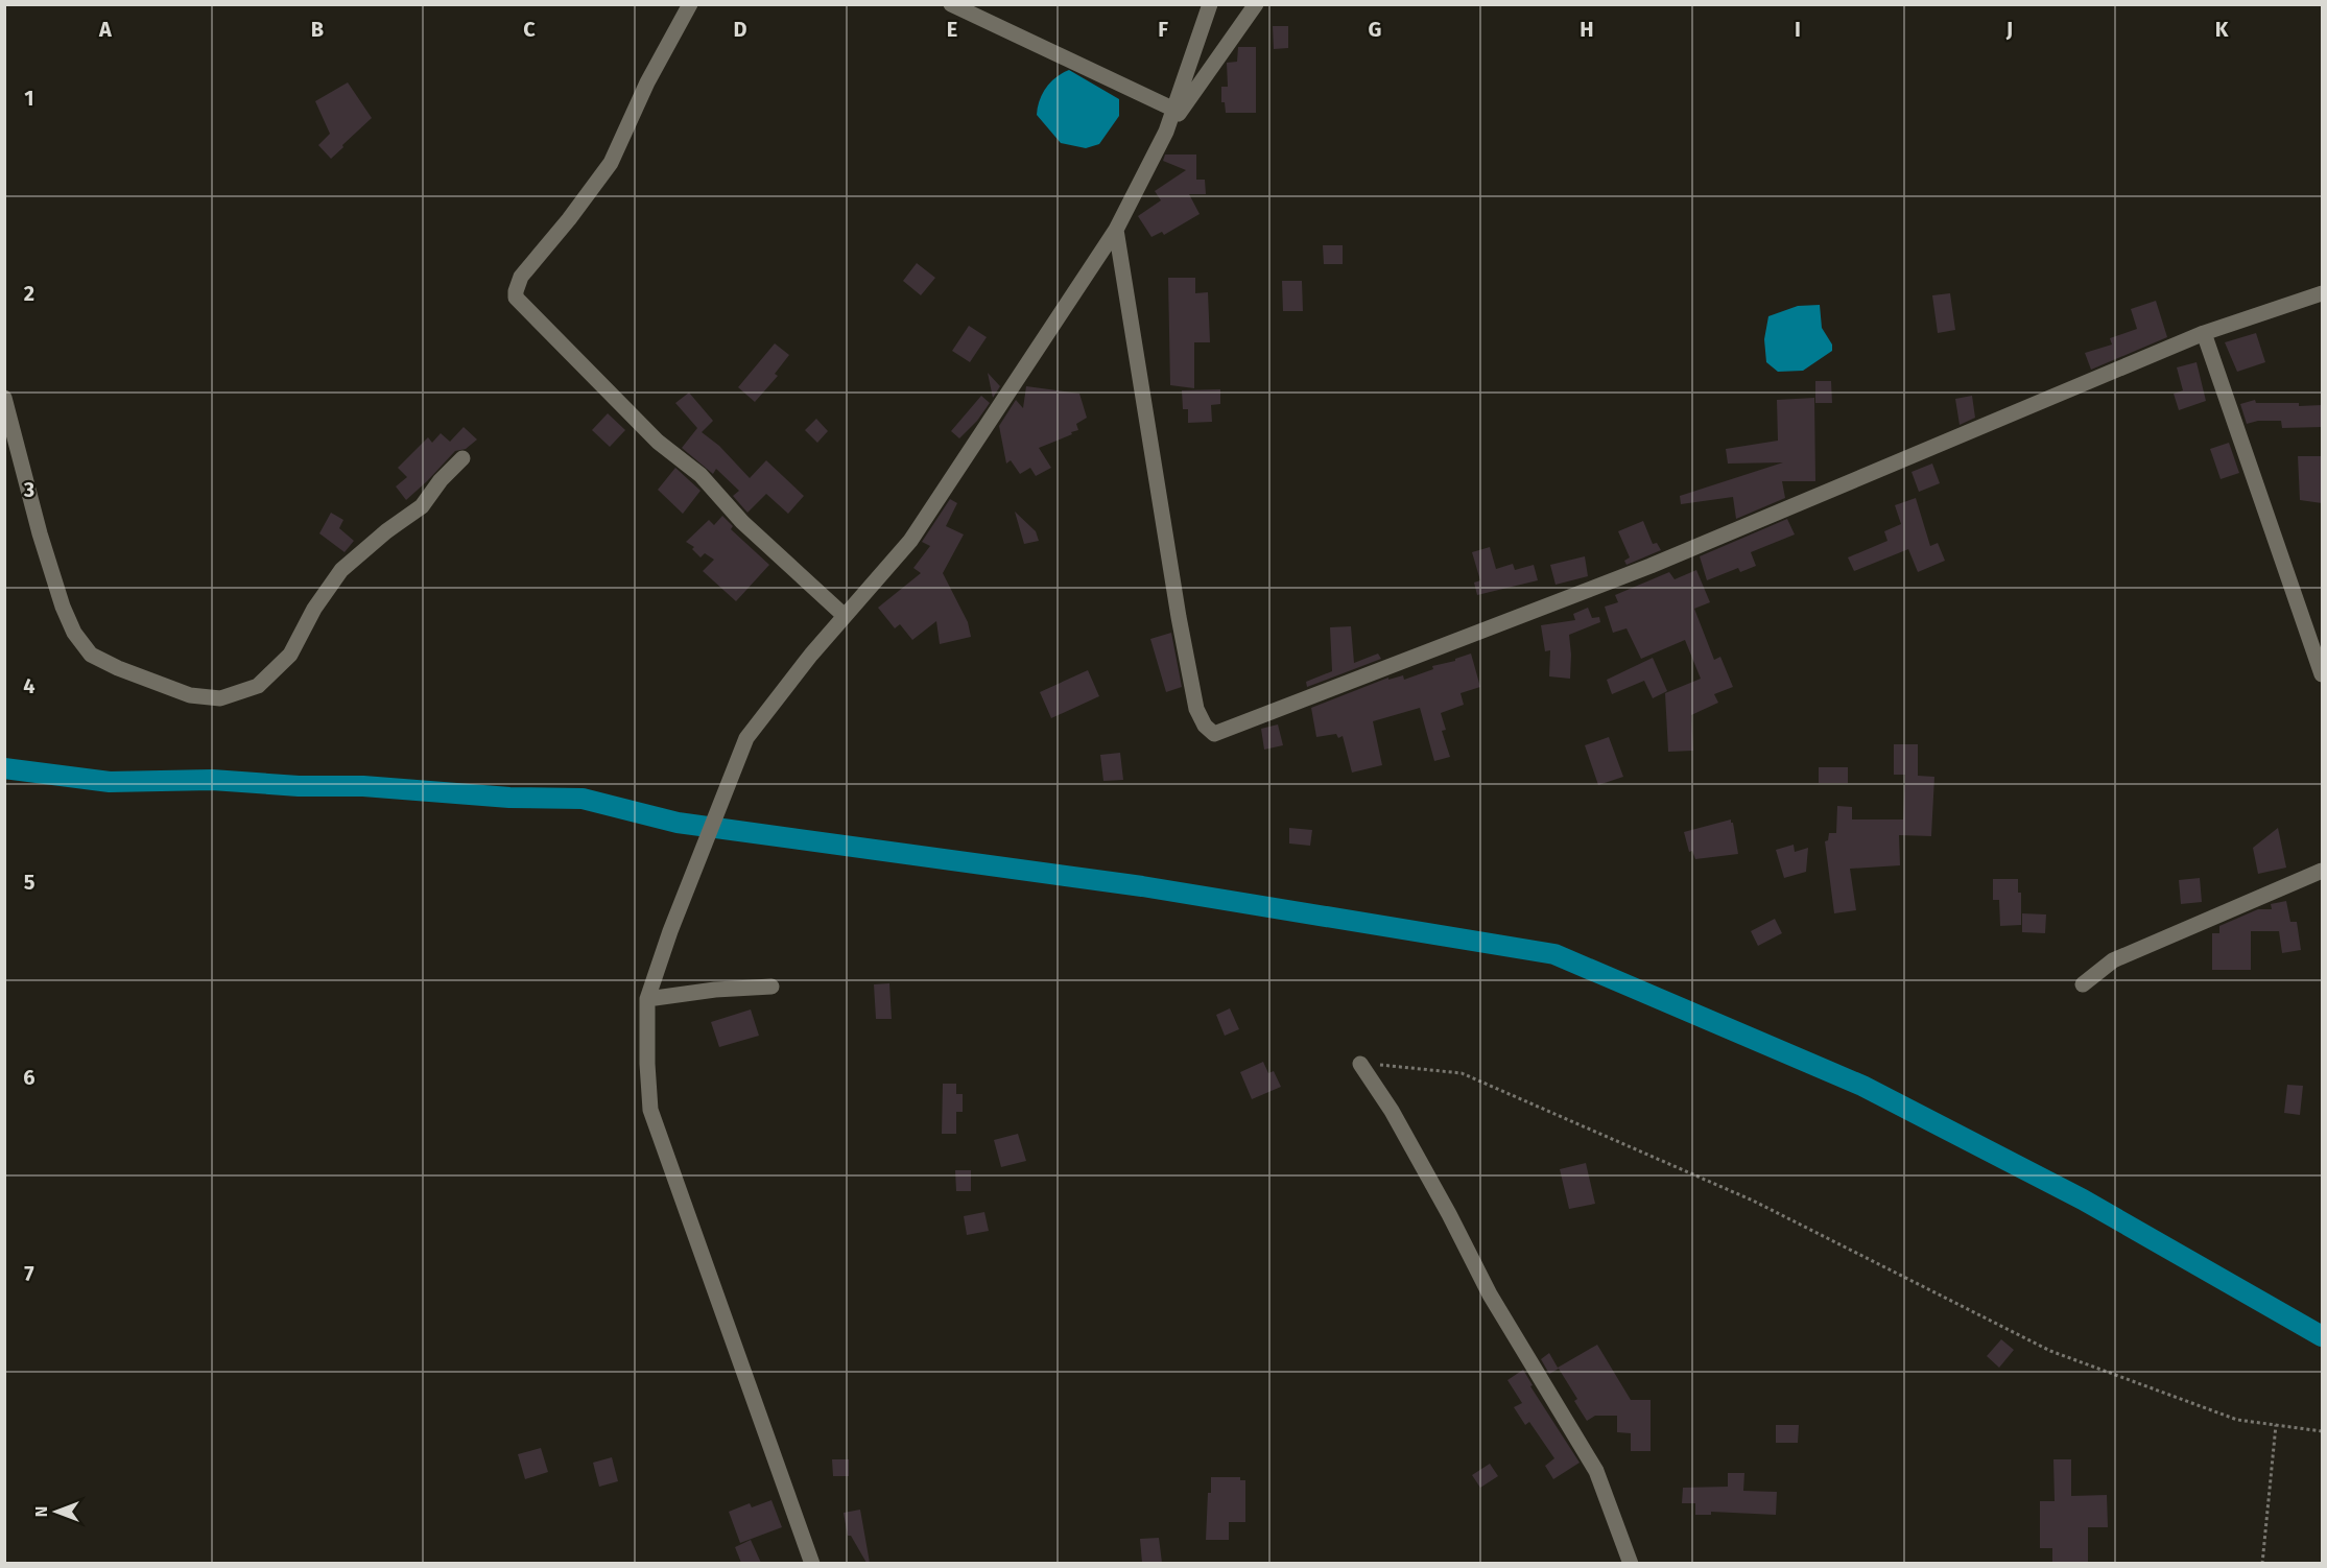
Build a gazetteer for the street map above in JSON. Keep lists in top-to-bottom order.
{
  "north": "left",
  "grid": {
    "columns": [
      "A",
      "B",
      "C",
      "D",
      "E",
      "F",
      "G",
      "H",
      "I",
      "J",
      "K"
    ],
    "rows": [
      "1",
      "2",
      "3",
      "4",
      "5",
      "6",
      "7"
    ]
  }
}
